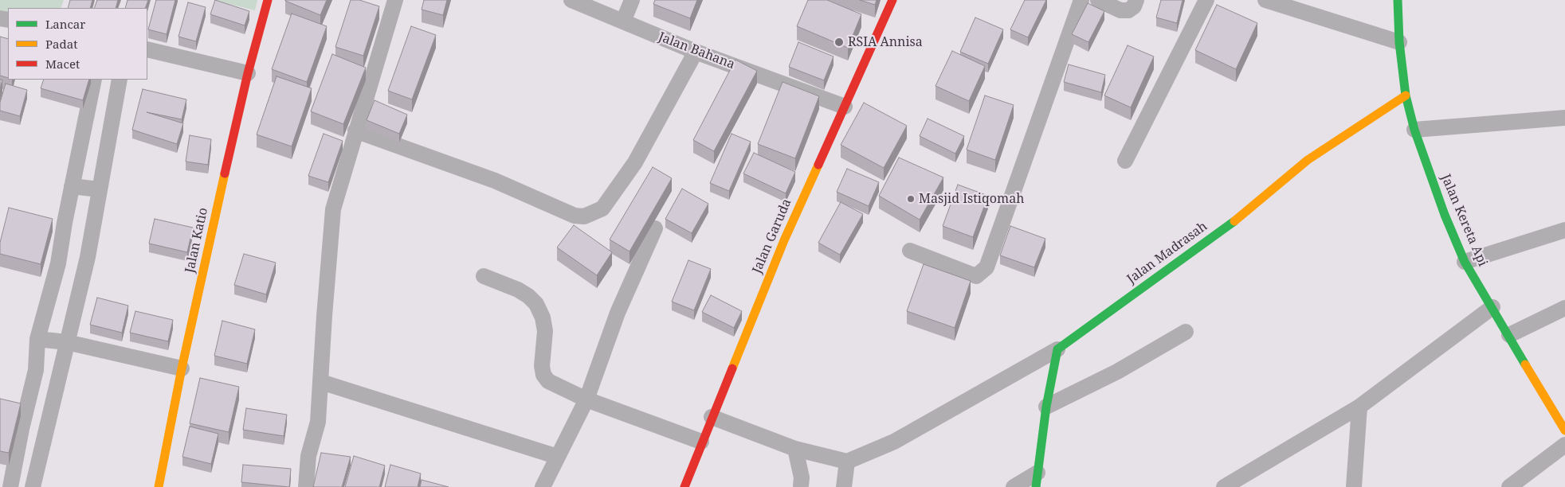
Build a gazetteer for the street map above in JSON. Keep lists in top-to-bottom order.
{
  "streets": {
    "street": [
      "Jalan Bahana",
      "Jalan Kereta Api",
      "Jalan Garuda",
      "Jalan Katio",
      "Jalan Madrasah"
    ]
  },
  "crossings": [
    ["Jalan Bahana", "Jalan Garuda"],
    ["Jalan Kereta Api", "Jalan Madrasah"]
  ],
  "places": ["RSIA Annisa", "Masjid Istiqomah"],
  "legend": ["Lancar", "Padat", "Macet"]
}
